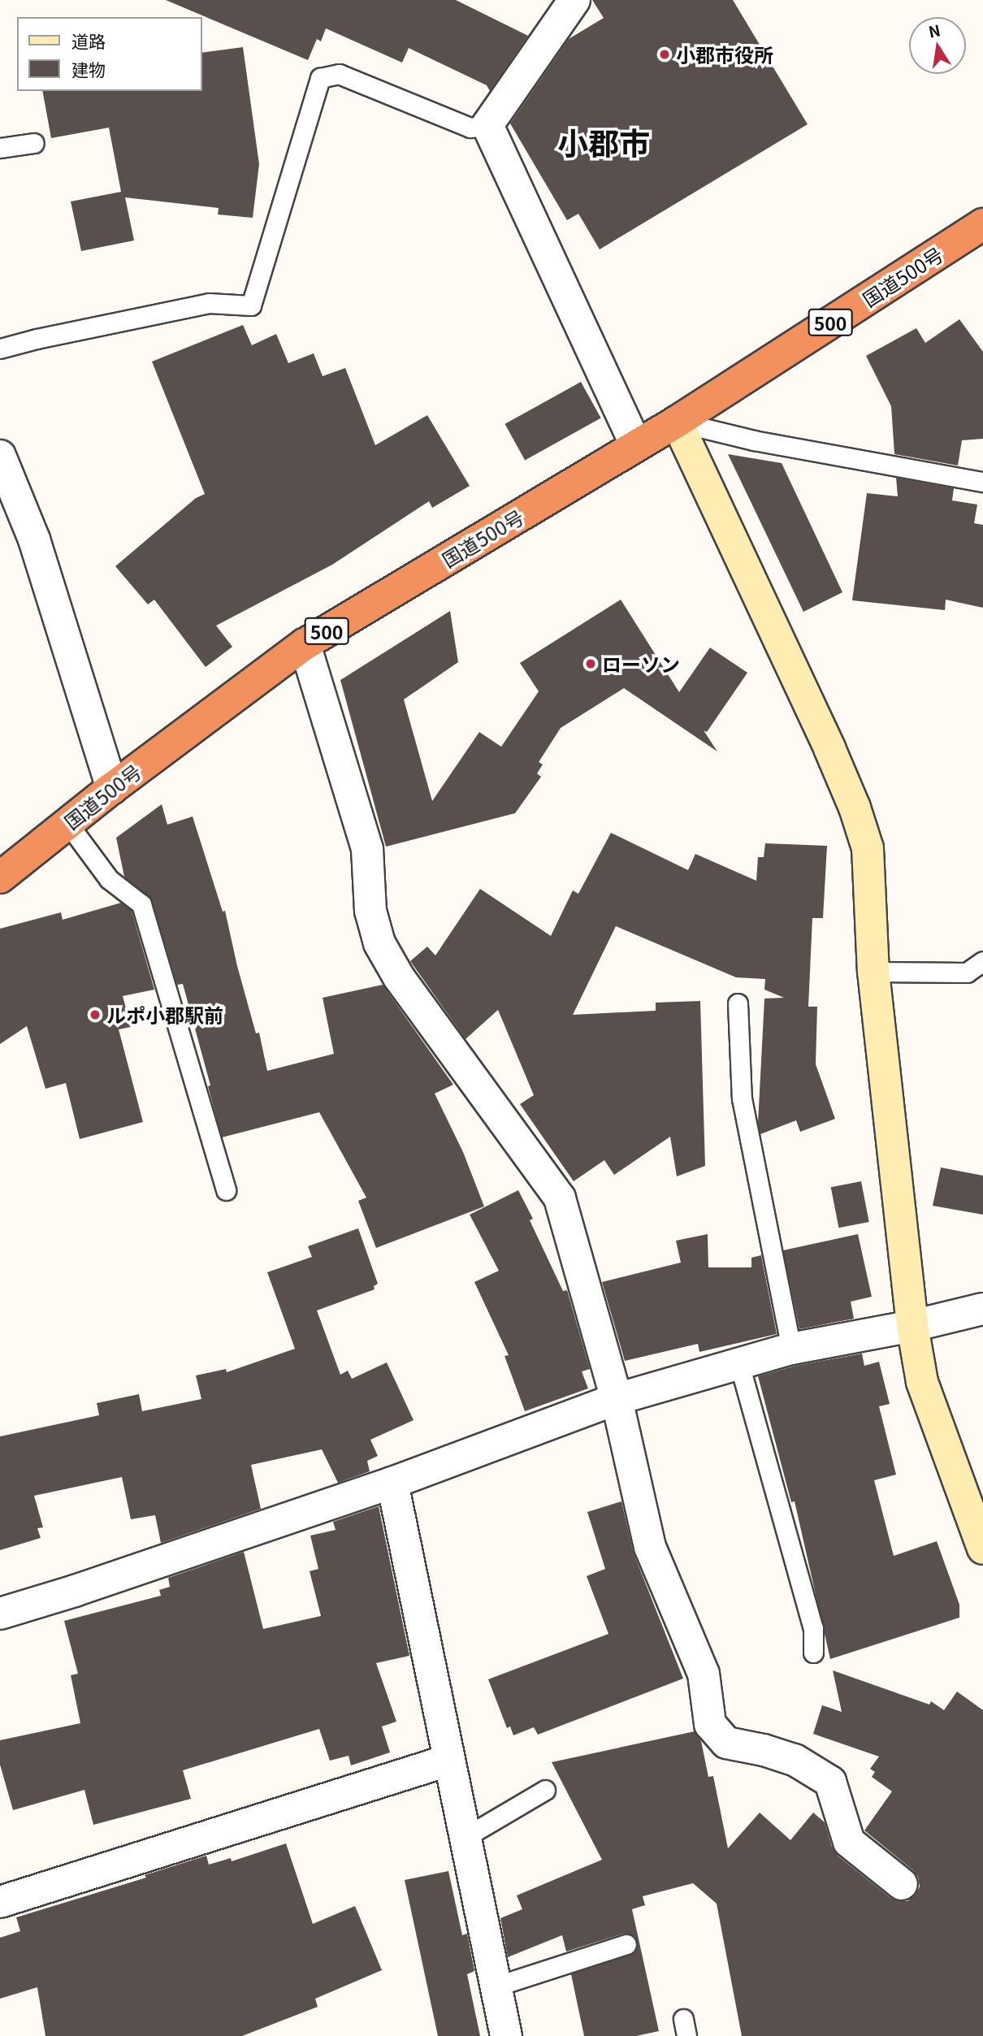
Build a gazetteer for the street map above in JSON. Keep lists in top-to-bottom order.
{
  "streets": {
    "highway": ["国道500号", "500"]
  },
  "districts": ["小郡市"],
  "places": ["小郡市役所", "ローソン", "ルポ小郡駅前"],
  "legend": ["道路", "建物"],
  "north": "top"
}
